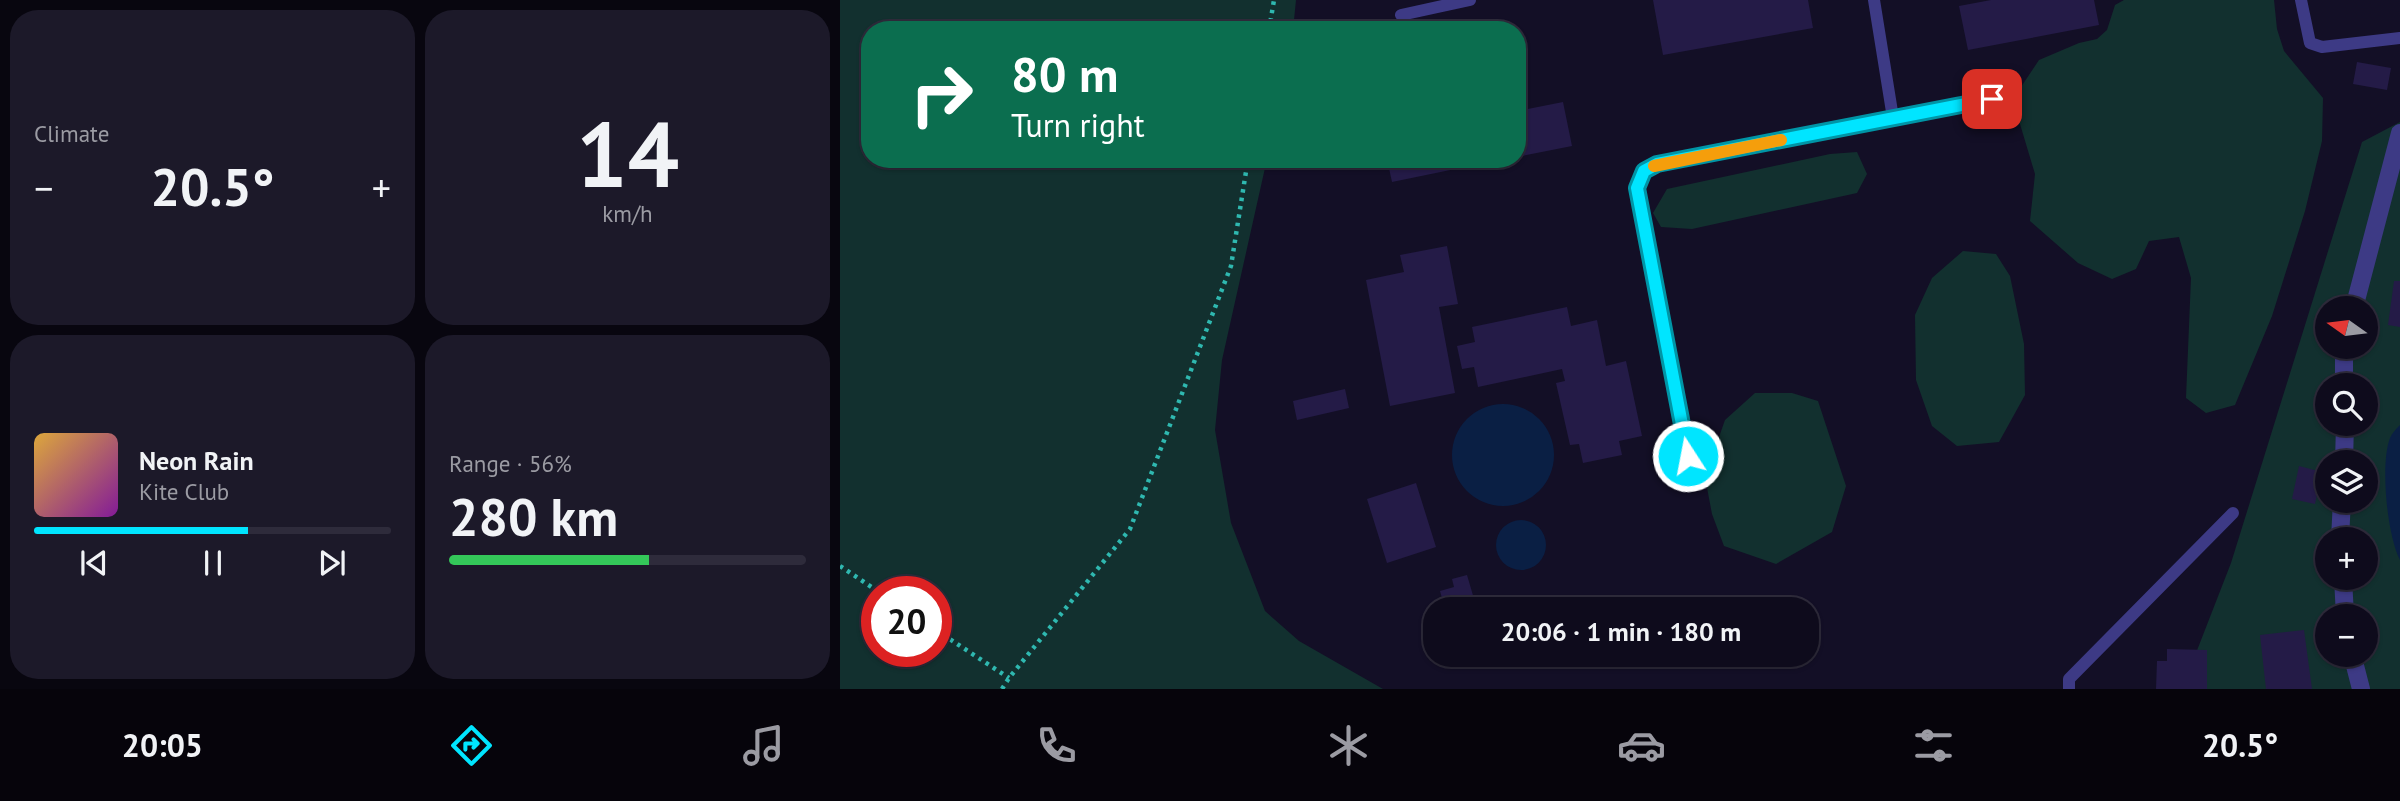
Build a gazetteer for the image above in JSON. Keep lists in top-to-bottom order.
{
  "north": "left",
  "page": {
    "tile": [
      "Climate",
      ["14", "km/h"],
      ["Range · 56%", "280 km"]
    ],
    "turn": ["80 m", "Turn right"],
    "heat": ["−", "20.5°", "+"],
    "map_buttons": ["+", "−"],
    "song": ["Neon Rain", "Kite Club"],
    "limit": "20",
    "trip": "20:06 · 1 min · 180 m",
    "tabs": ["20:05", "20.5°"]
  }
}
